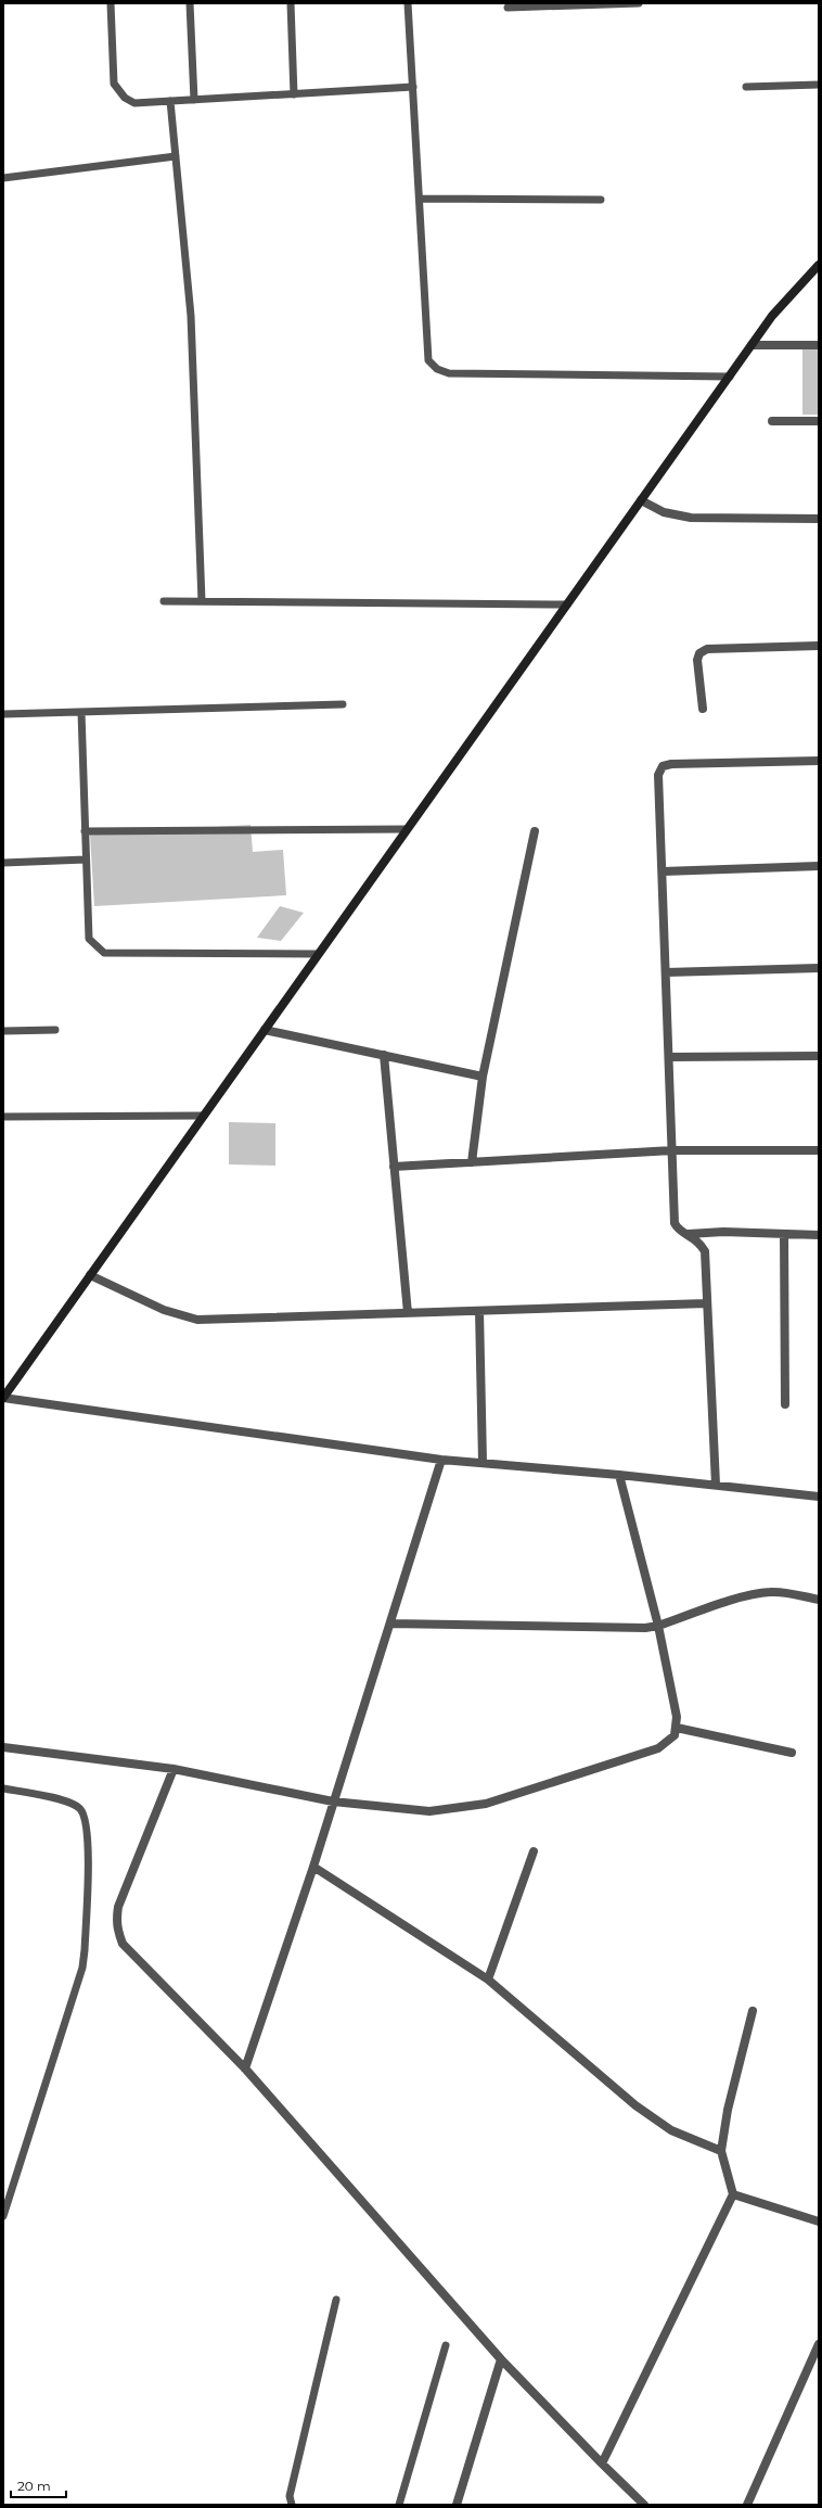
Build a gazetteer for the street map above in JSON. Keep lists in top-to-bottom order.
{
  "scale_bar": "20 m"
}
